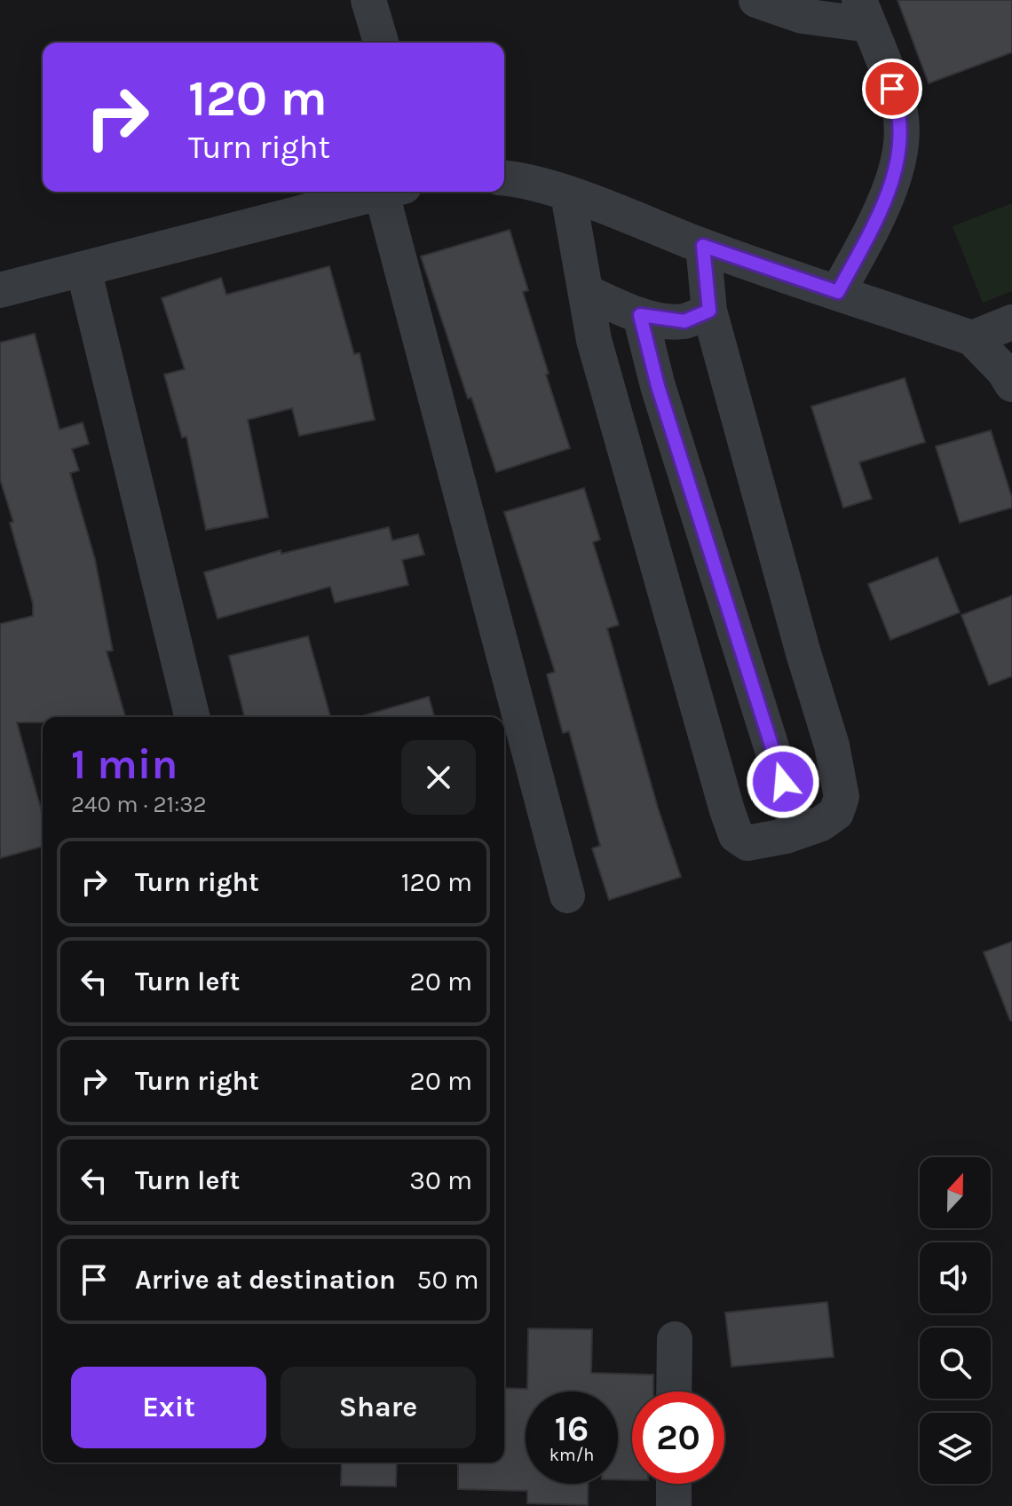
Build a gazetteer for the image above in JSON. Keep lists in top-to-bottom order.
{
  "north": "top",
  "page": {
    "turn": ["120 m", "Turn right"],
    "heading": ["1 min", "240 m · 21:32"],
    "list": [
      {
        "name": "Turn right",
        "value": "120 m"
      },
      {
        "name": "Turn left",
        "value": "20 m"
      },
      {
        "name": "Turn right",
        "value": "20 m"
      },
      {
        "name": "Turn left",
        "value": "30 m"
      },
      {
        "name": "Arrive at destination",
        "value": "50 m"
      }
    ],
    "buttons": ["Exit", "Share"],
    "speed": "16 km/h",
    "limit": "20"
  }
}
